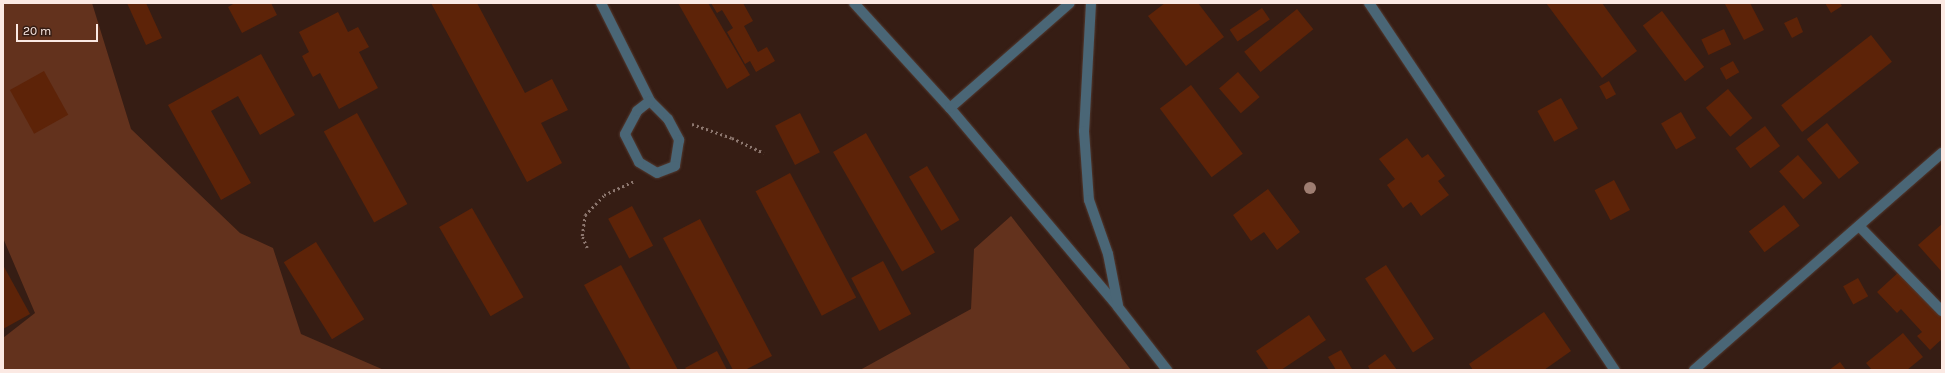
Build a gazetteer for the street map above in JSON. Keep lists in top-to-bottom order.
{
  "scale_bar": "20 m"
}
